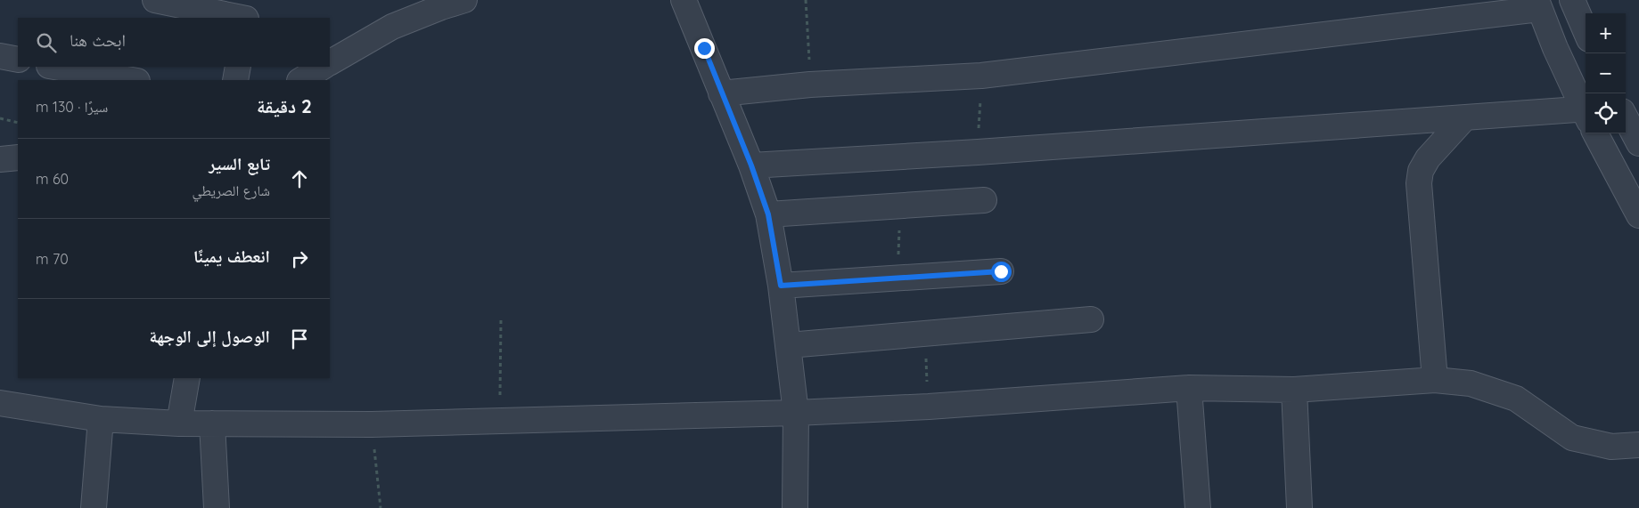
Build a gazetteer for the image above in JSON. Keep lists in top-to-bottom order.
{
  "page": {
    "map_buttons": ["+", "−"],
    "search": "ابحث هنا",
    "heading": ["2 دقيقة", "سيرًا · 130 m"],
    "list": [
      ["تابع السير", "شارع الصريطي", "60 m"],
      ["انعطف يمينًا", "70 m"],
      "الوصول إلى الوجهة"
    ]
  }
}
